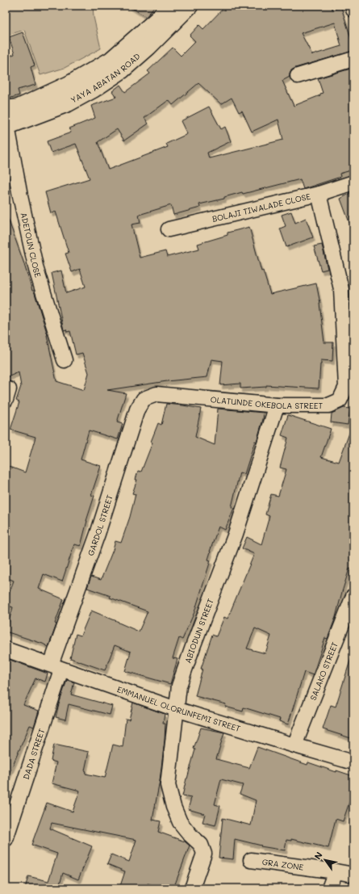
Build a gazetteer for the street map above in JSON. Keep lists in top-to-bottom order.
{
  "streets": {
    "main road": ["YAYA ABATAN ROAD"],
    "street": [
      "BOLAJI TIWALADE CLOSE",
      "ADETOUN CLOSE",
      "OLATUNDE OKEBOLA STREET",
      "GARDOL STREET",
      "ABIODUN STREET",
      "SALAKO STREET",
      "EMMANUEL OLORUNFEMI STREET",
      "DADA STREET",
      "GRA ZONE"
    ]
  },
  "crossings": [
    ["YAYA ABATAN ROAD", "ADETOUN CLOSE"],
    ["BOLAJI TIWALADE CLOSE", "OLATUNDE OKEBOLA STREET"],
    ["OLATUNDE OKEBOLA STREET", "GARDOL STREET"],
    ["OLATUNDE OKEBOLA STREET", "ABIODUN STREET"],
    ["GARDOL STREET", "EMMANUEL OLORUNFEMI STREET"],
    ["GARDOL STREET", "DADA STREET"],
    ["ABIODUN STREET", "EMMANUEL OLORUNFEMI STREET"],
    ["SALAKO STREET", "EMMANUEL OLORUNFEMI STREET"],
    ["EMMANUEL OLORUNFEMI STREET", "DADA STREET"]
  ],
  "north": "top left"
}
